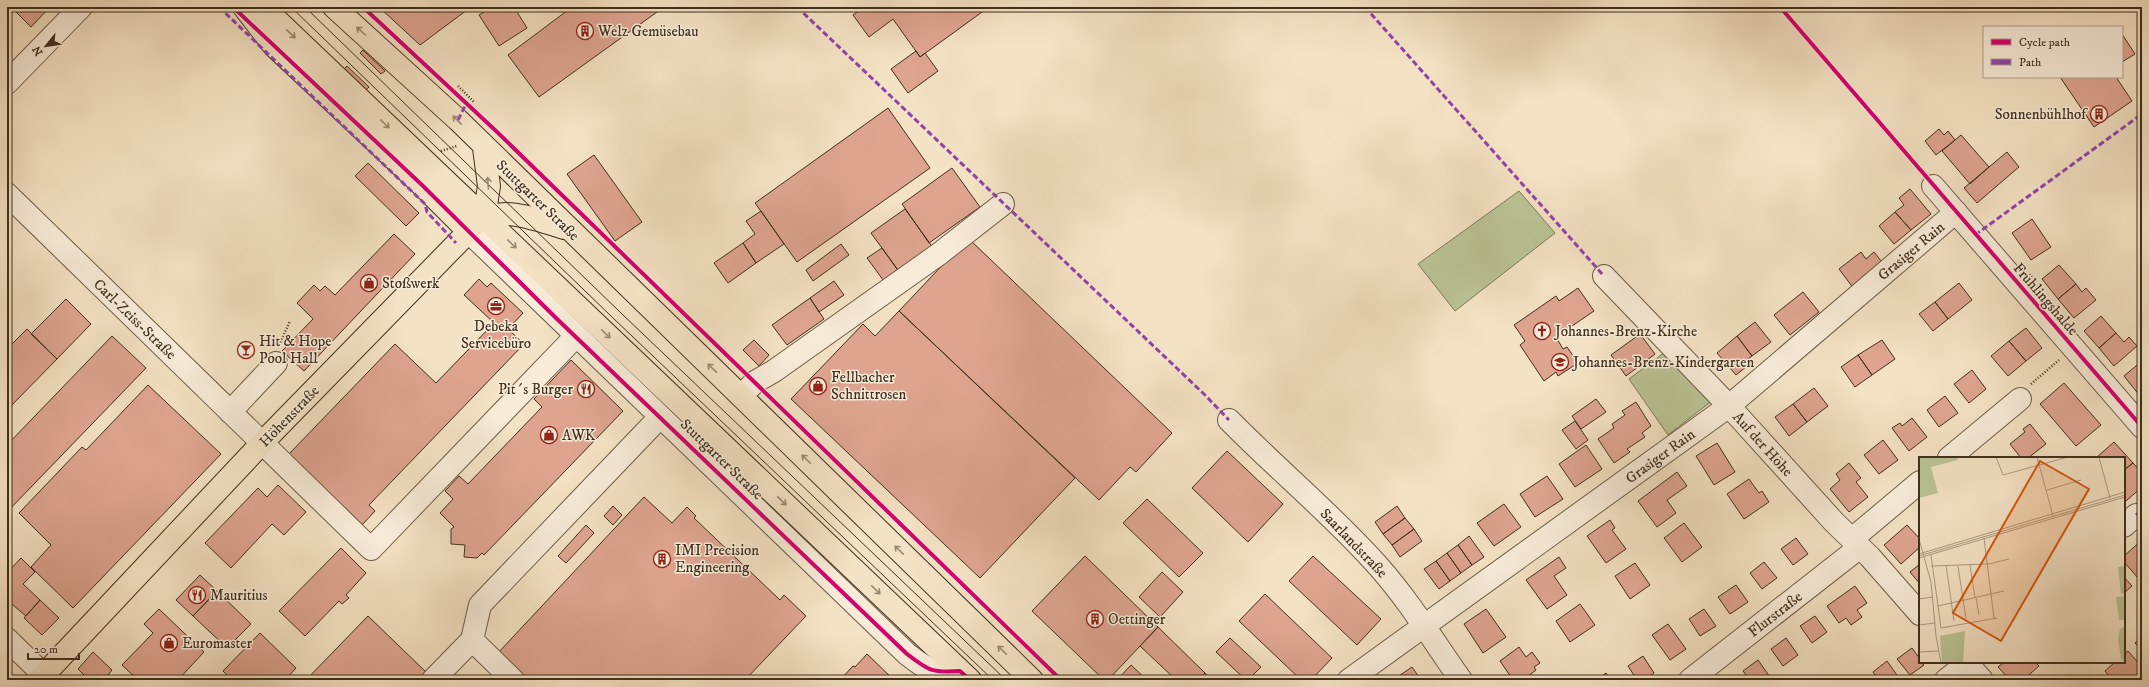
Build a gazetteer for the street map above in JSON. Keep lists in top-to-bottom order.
{
  "streets": {
    "main road": ["Stuttgarter Straße", "Höhenstraße"],
    "street": [
      "Grasiger Rain",
      "Frühlingshalde",
      "Carl-Zeiss-Straße",
      "Auf der Höhe",
      "Saarlandstraße",
      "Flurstraße"
    ]
  },
  "crossings": [
    ["Stuttgarter Straße", "Carl-Zeiss-Straße"],
    ["Stuttgarter Straße", "Höhenstraße"],
    ["Grasiger Rain", "Frühlingshalde"],
    ["Grasiger Rain", "Auf der Höhe"],
    ["Grasiger Rain", "Saarlandstraße"],
    ["Carl-Zeiss-Straße", "Höhenstraße"],
    ["Auf der Höhe", "Flurstraße"]
  ],
  "places": {
    "building": [
      "Welz Gemüsebau",
      "Sonnenbühlhof",
      "IMI Precision Engineering",
      "Oettinger"
    ],
    "shop": [
      "Stoßwerk",
      "Fellbacher Schnittrosen",
      "AWK",
      "Euromaster"
    ],
    "office": ["Debeka Servicebüro"],
    "church": ["Johannes-Brenz-Kirche"],
    "bar": ["Hit & Hope Pool Hall"],
    "school or university": ["Johannes-Brenz-Kindergarten"],
    "restaurant": ["Pit´s Burger", "Mauritius"]
  },
  "legend": ["Cycle path", "Path"],
  "scale_bar": "20 m",
  "north": "bottom left"
}
